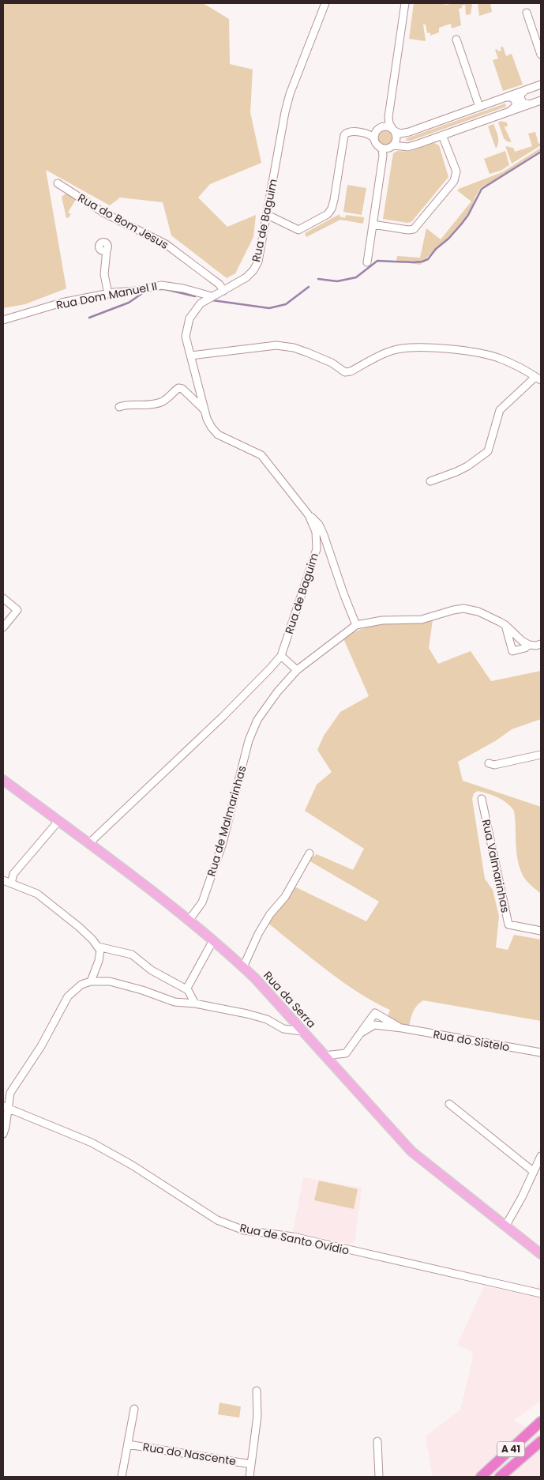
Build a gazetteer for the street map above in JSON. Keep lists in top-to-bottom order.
{
  "streets": {
    "highway": ["A 41"],
    "main road": ["Rua da Serra"],
    "street": [
      "Rua de Baguim",
      "Rua do Bom Jesus",
      "Rua Dom Manuel II",
      "Rua de Malmarinhas",
      "Rua Valmarinhas",
      "Rua do Sistelo",
      "Rua de Santo Ovídio",
      "Rua do Nascente"
    ]
  },
  "crossings": [
    ["Rua de Baguim", "Rua do Bom Jesus"],
    ["Rua de Baguim", "Rua Dom Manuel II"],
    ["Rua de Baguim", "Rua da Serra"],
    ["Rua de Malmarinhas", "Rua da Serra"],
    ["Rua da Serra", "Rua do Sistelo"]
  ]
}
